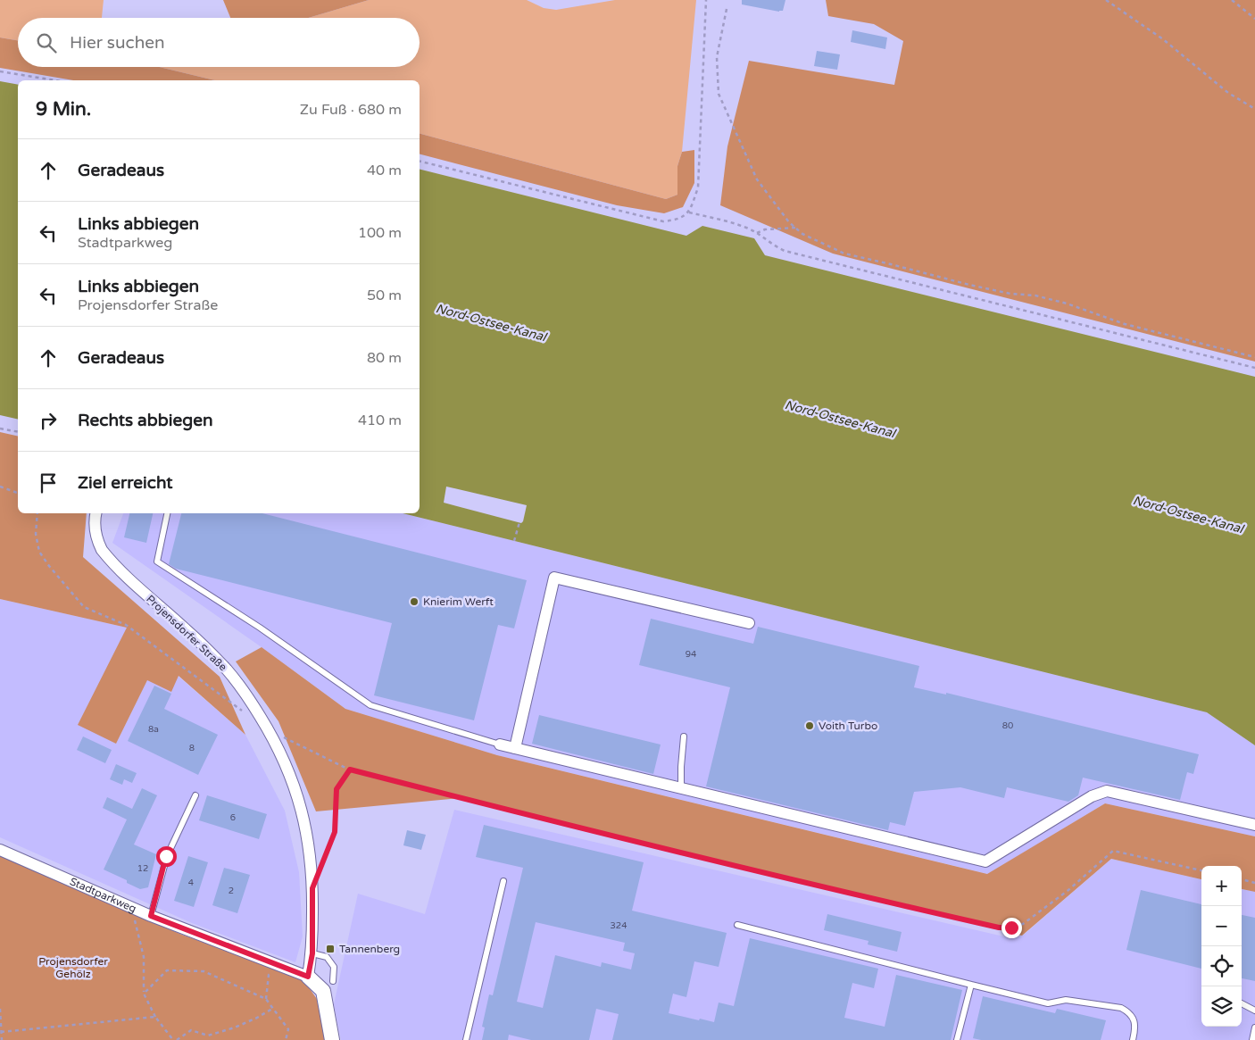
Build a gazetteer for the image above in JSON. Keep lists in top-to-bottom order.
{
  "streets": {
    "street": ["Projensdorfer Straße", "Stadtparkweg"]
  },
  "crossings": [
    ["Projensdorfer Straße", "Stadtparkweg"]
  ],
  "water": ["Nord-Ostsee-Kanal"],
  "parks": ["Projensdorfer Gehölz"],
  "places": {
    "other": ["Knierim Werft", "Voith Turbo"],
    "transit": ["Tannenberg"]
  },
  "house_numbers": [
    "94",
    "80",
    "8a",
    "8",
    "6",
    "12",
    "4",
    "2",
    "324"
  ],
  "page": {
    "search": "Hier suchen",
    "heading": ["9 Min.", "Zu Fuß · 680 m"],
    "list": [
      ["Geradeaus", "40 m"],
      ["Links abbiegen", "Stadtparkweg", "100 m"],
      ["Links abbiegen", "Projensdorfer Straße", "50 m"],
      ["Geradeaus", "80 m"],
      ["Rechts abbiegen", "410 m"],
      "Ziel erreicht"
    ],
    "map_buttons": ["+", "−"]
  }
}
